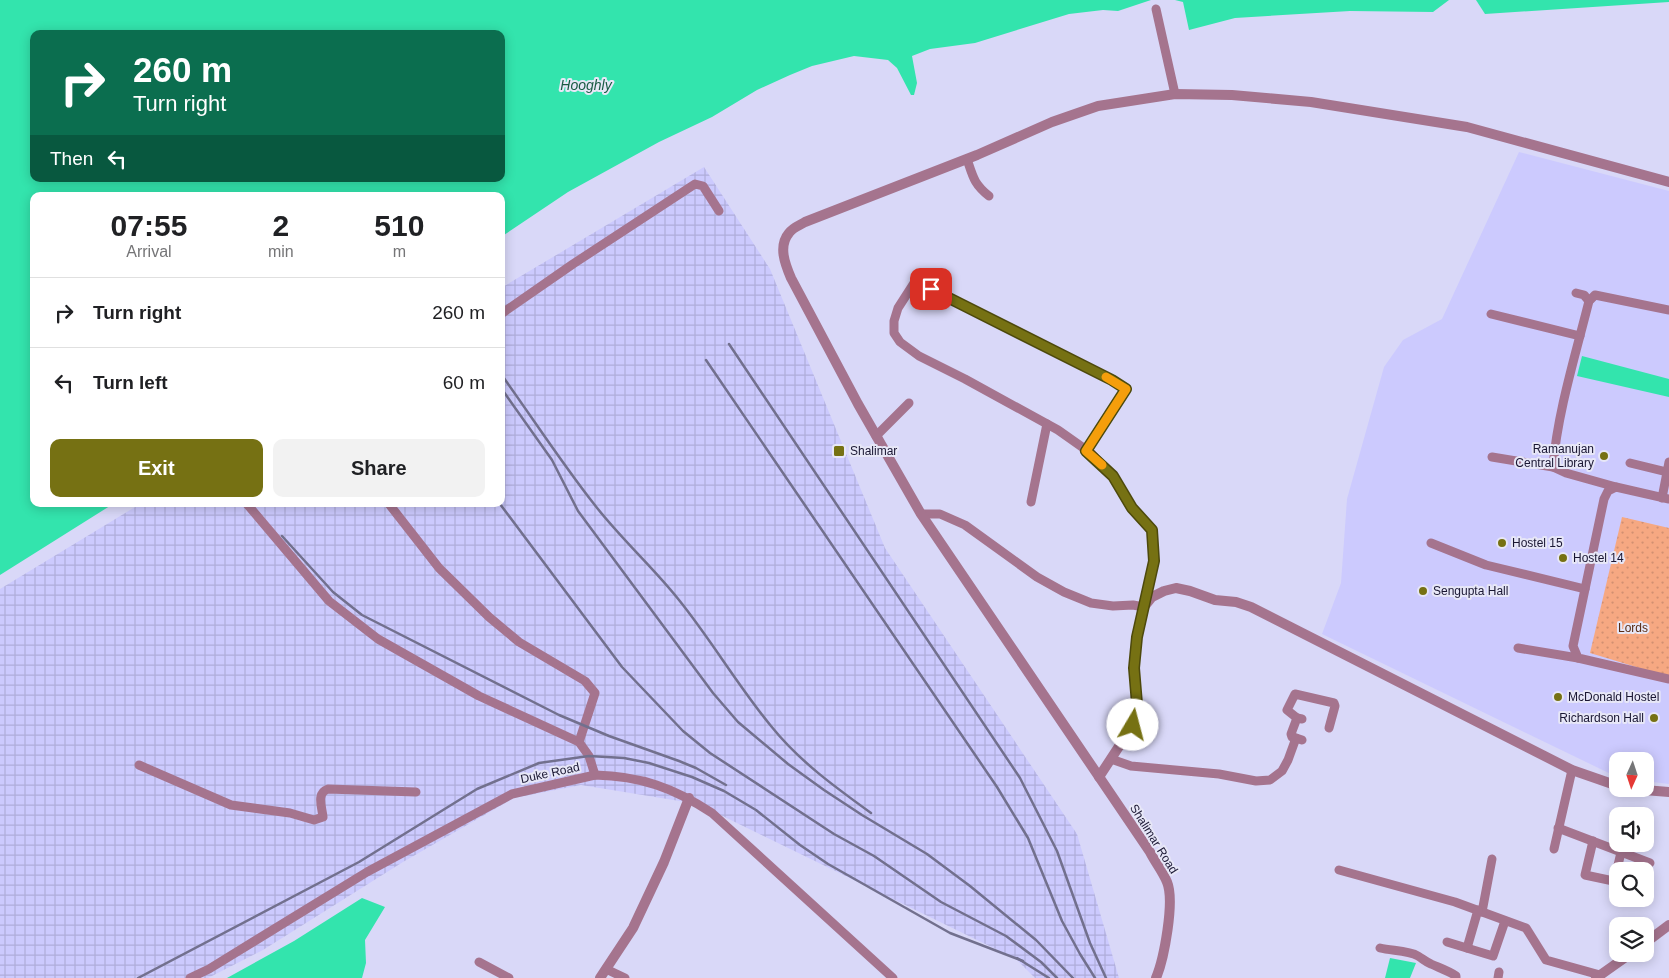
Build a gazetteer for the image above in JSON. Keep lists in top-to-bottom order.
{
  "streets": {
    "street": ["Duke Road", "Shalimar Road"]
  },
  "water": ["Hooghly"],
  "parks": ["Lords"],
  "places": {
    "transit": ["Shalimar"],
    "other": [
      "Ramanujan Central Library",
      "Hostel 15",
      "Hostel 14",
      "Sengupta Hall",
      "McDonald Hostel",
      "Richardson Hall"
    ]
  },
  "north": "bottom",
  "page": {
    "turn": ["260 m", "Turn right"],
    "then": "Then",
    "eta": [
      "07:55",
      "Arrival",
      "2",
      "min",
      "510",
      "m"
    ],
    "list": [
      {
        "name": "Turn right",
        "value": "260 m"
      },
      {
        "name": "Turn left",
        "value": "60 m"
      }
    ],
    "buttons": ["Exit", "Share"]
  }
}
